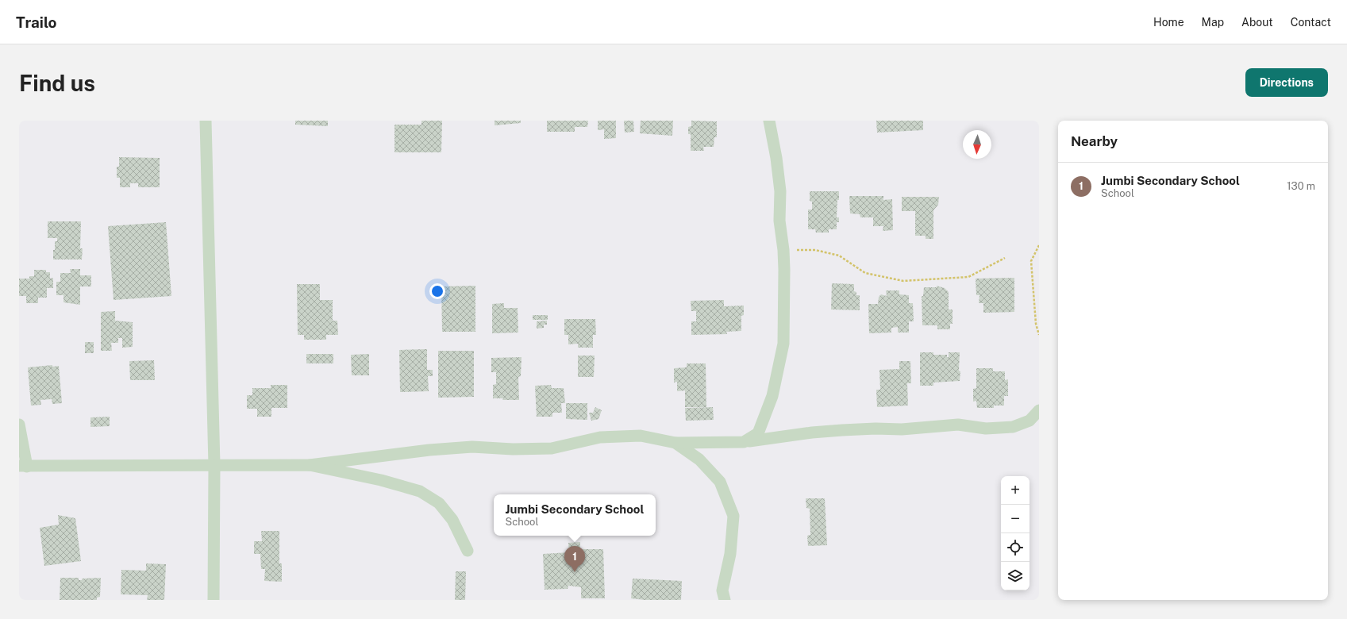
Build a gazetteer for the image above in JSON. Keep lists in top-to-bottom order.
{
  "north": "bottom",
  "page": {
    "header": "Trailo",
    "nav": [
      "Home",
      "Map",
      "About",
      "Contact"
    ],
    "buttons": "Directions",
    "title": "Find us",
    "heading": "Nearby",
    "list": [
      {
        "mark": "1",
        "name": "Jumbi Secondary School",
        "note": "School",
        "value": "130 m"
      }
    ],
    "map_buttons": ["+", "−"],
    "popup": ["Jumbi Secondary School", "School"],
    "pins": "1"
  }
}
